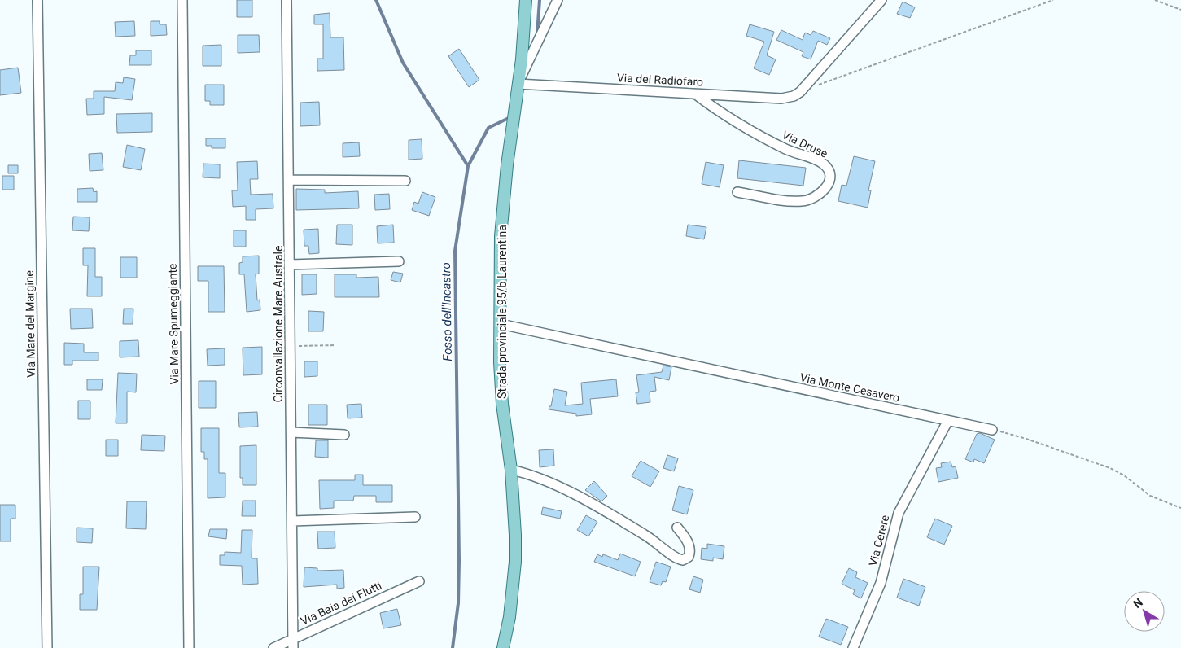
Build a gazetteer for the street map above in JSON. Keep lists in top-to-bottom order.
{
  "streets": {
    "main road": ["Strada provinciale 95/b Laurentina"],
    "street": [
      "Via del Radiofaro",
      "Via Druse",
      "Via Mare del Margine",
      "Via Mare Spumeggiante",
      "Circonvallazione Mare Australe",
      "Via Monte Cesavero",
      "Via Cerere",
      "Via Baia dei Flutti"
    ]
  },
  "crossings": [
    ["Via del Radiofaro", "Via Druse"],
    ["Via del Radiofaro", "Strada provinciale 95/b Laurentina"],
    ["Strada provinciale 95/b Laurentina", "Via Monte Cesavero"],
    ["Circonvallazione Mare Australe", "Via Baia dei Flutti"],
    ["Via Monte Cesavero", "Via Cerere"]
  ],
  "water": ["Fosso dell'Incastro"],
  "north": "top left"
}
